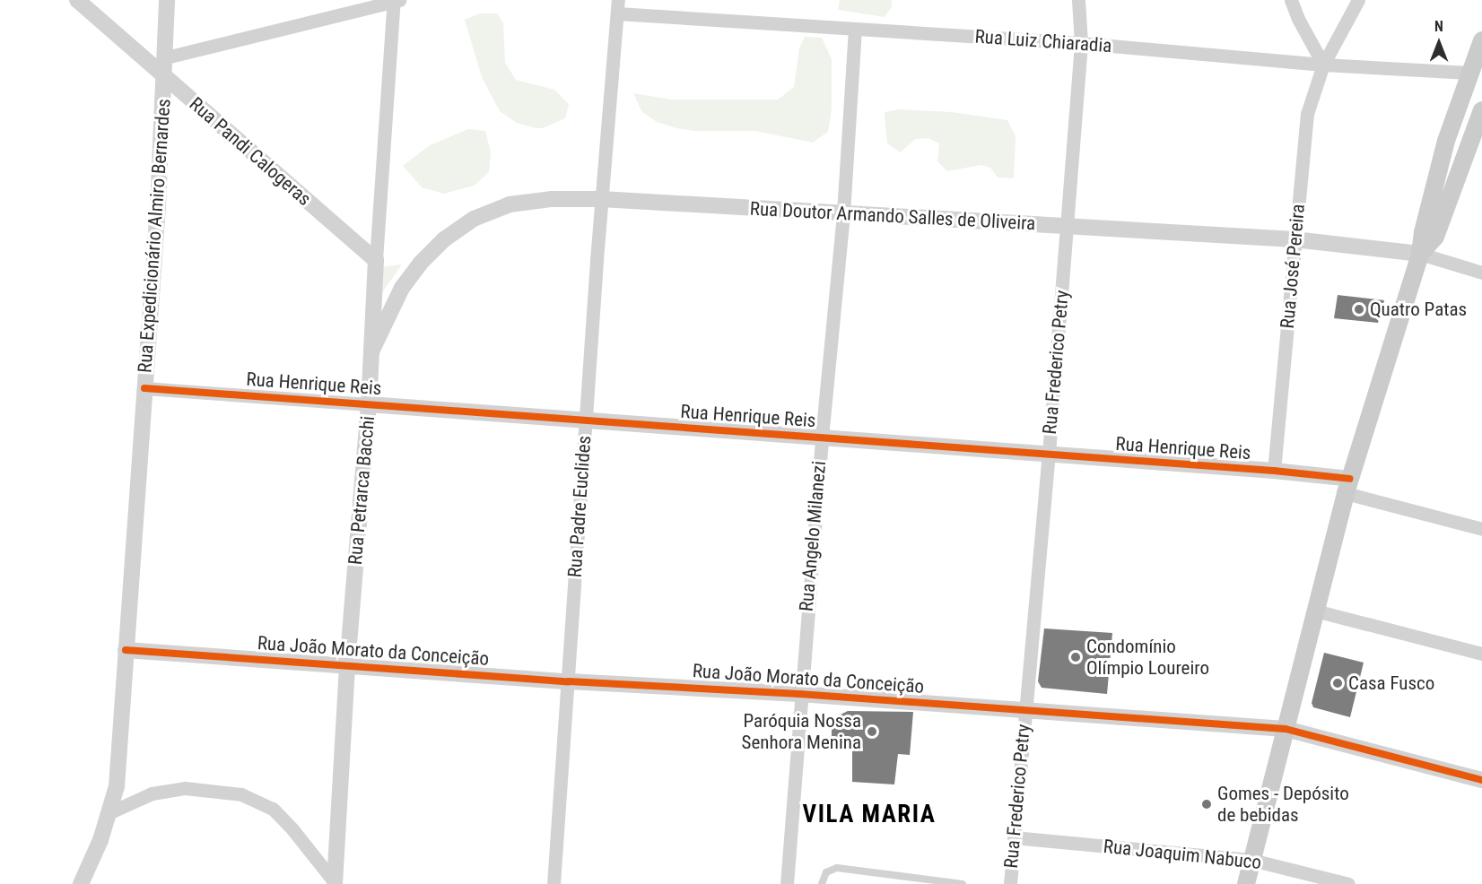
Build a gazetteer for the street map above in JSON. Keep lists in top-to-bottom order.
{
  "streets": {
    "street": [
      "Rua Luiz Chiaradia",
      "Rua Pandi Calogeras",
      "Rua Doutor Armando Salles de Oliveira",
      "Rua Expedicionário Almiro Bernardes",
      "Rua José Pereira",
      "Rua Frederico Petry",
      "Rua Henrique Reis",
      "Rua Petrarca Bacchi",
      "Rua Padre Euclides",
      "Rua Angelo Milanezi",
      "Rua João Morato da Conceição",
      "Rua Joaquim Nabuco"
    ]
  },
  "crossings": [
    ["Rua Luiz Chiaradia", "Rua José Pereira"],
    ["Rua Luiz Chiaradia", "Rua Frederico Petry"],
    ["Rua Luiz Chiaradia", "Rua Padre Euclides"],
    ["Rua Luiz Chiaradia", "Rua Angelo Milanezi"],
    ["Rua Pandi Calogeras", "Rua Expedicionário Almiro Bernardes"],
    ["Rua Pandi Calogeras", "Rua Petrarca Bacchi"],
    ["Rua Doutor Armando Salles de Oliveira", "Rua José Pereira"],
    ["Rua Doutor Armando Salles de Oliveira", "Rua Frederico Petry"],
    ["Rua Doutor Armando Salles de Oliveira", "Rua Petrarca Bacchi"],
    ["Rua Doutor Armando Salles de Oliveira", "Rua Padre Euclides"],
    ["Rua Doutor Armando Salles de Oliveira", "Rua Angelo Milanezi"],
    ["Rua Expedicionário Almiro Bernardes", "Rua Henrique Reis"],
    ["Rua Expedicionário Almiro Bernardes", "Rua João Morato da Conceição"],
    ["Rua José Pereira", "Rua Henrique Reis"],
    ["Rua Frederico Petry", "Rua Henrique Reis"],
    ["Rua Frederico Petry", "Rua João Morato da Conceição"],
    ["Rua Frederico Petry", "Rua Joaquim Nabuco"],
    ["Rua Henrique Reis", "Rua Petrarca Bacchi"],
    ["Rua Henrique Reis", "Rua Padre Euclides"],
    ["Rua Henrique Reis", "Rua Angelo Milanezi"],
    ["Rua Petrarca Bacchi", "Rua João Morato da Conceição"],
    ["Rua Padre Euclides", "Rua João Morato da Conceição"],
    ["Rua Angelo Milanezi", "Rua João Morato da Conceição"]
  ],
  "districts": ["VILA MARIA"],
  "places": [
    "Quatro Patas",
    "Condomínio Olímpio Loureiro",
    "Casa Fusco",
    "Paróquia Nossa Senhora Menina",
    "Gomes - Depósito de bebidas"
  ],
  "north": "top"
}
